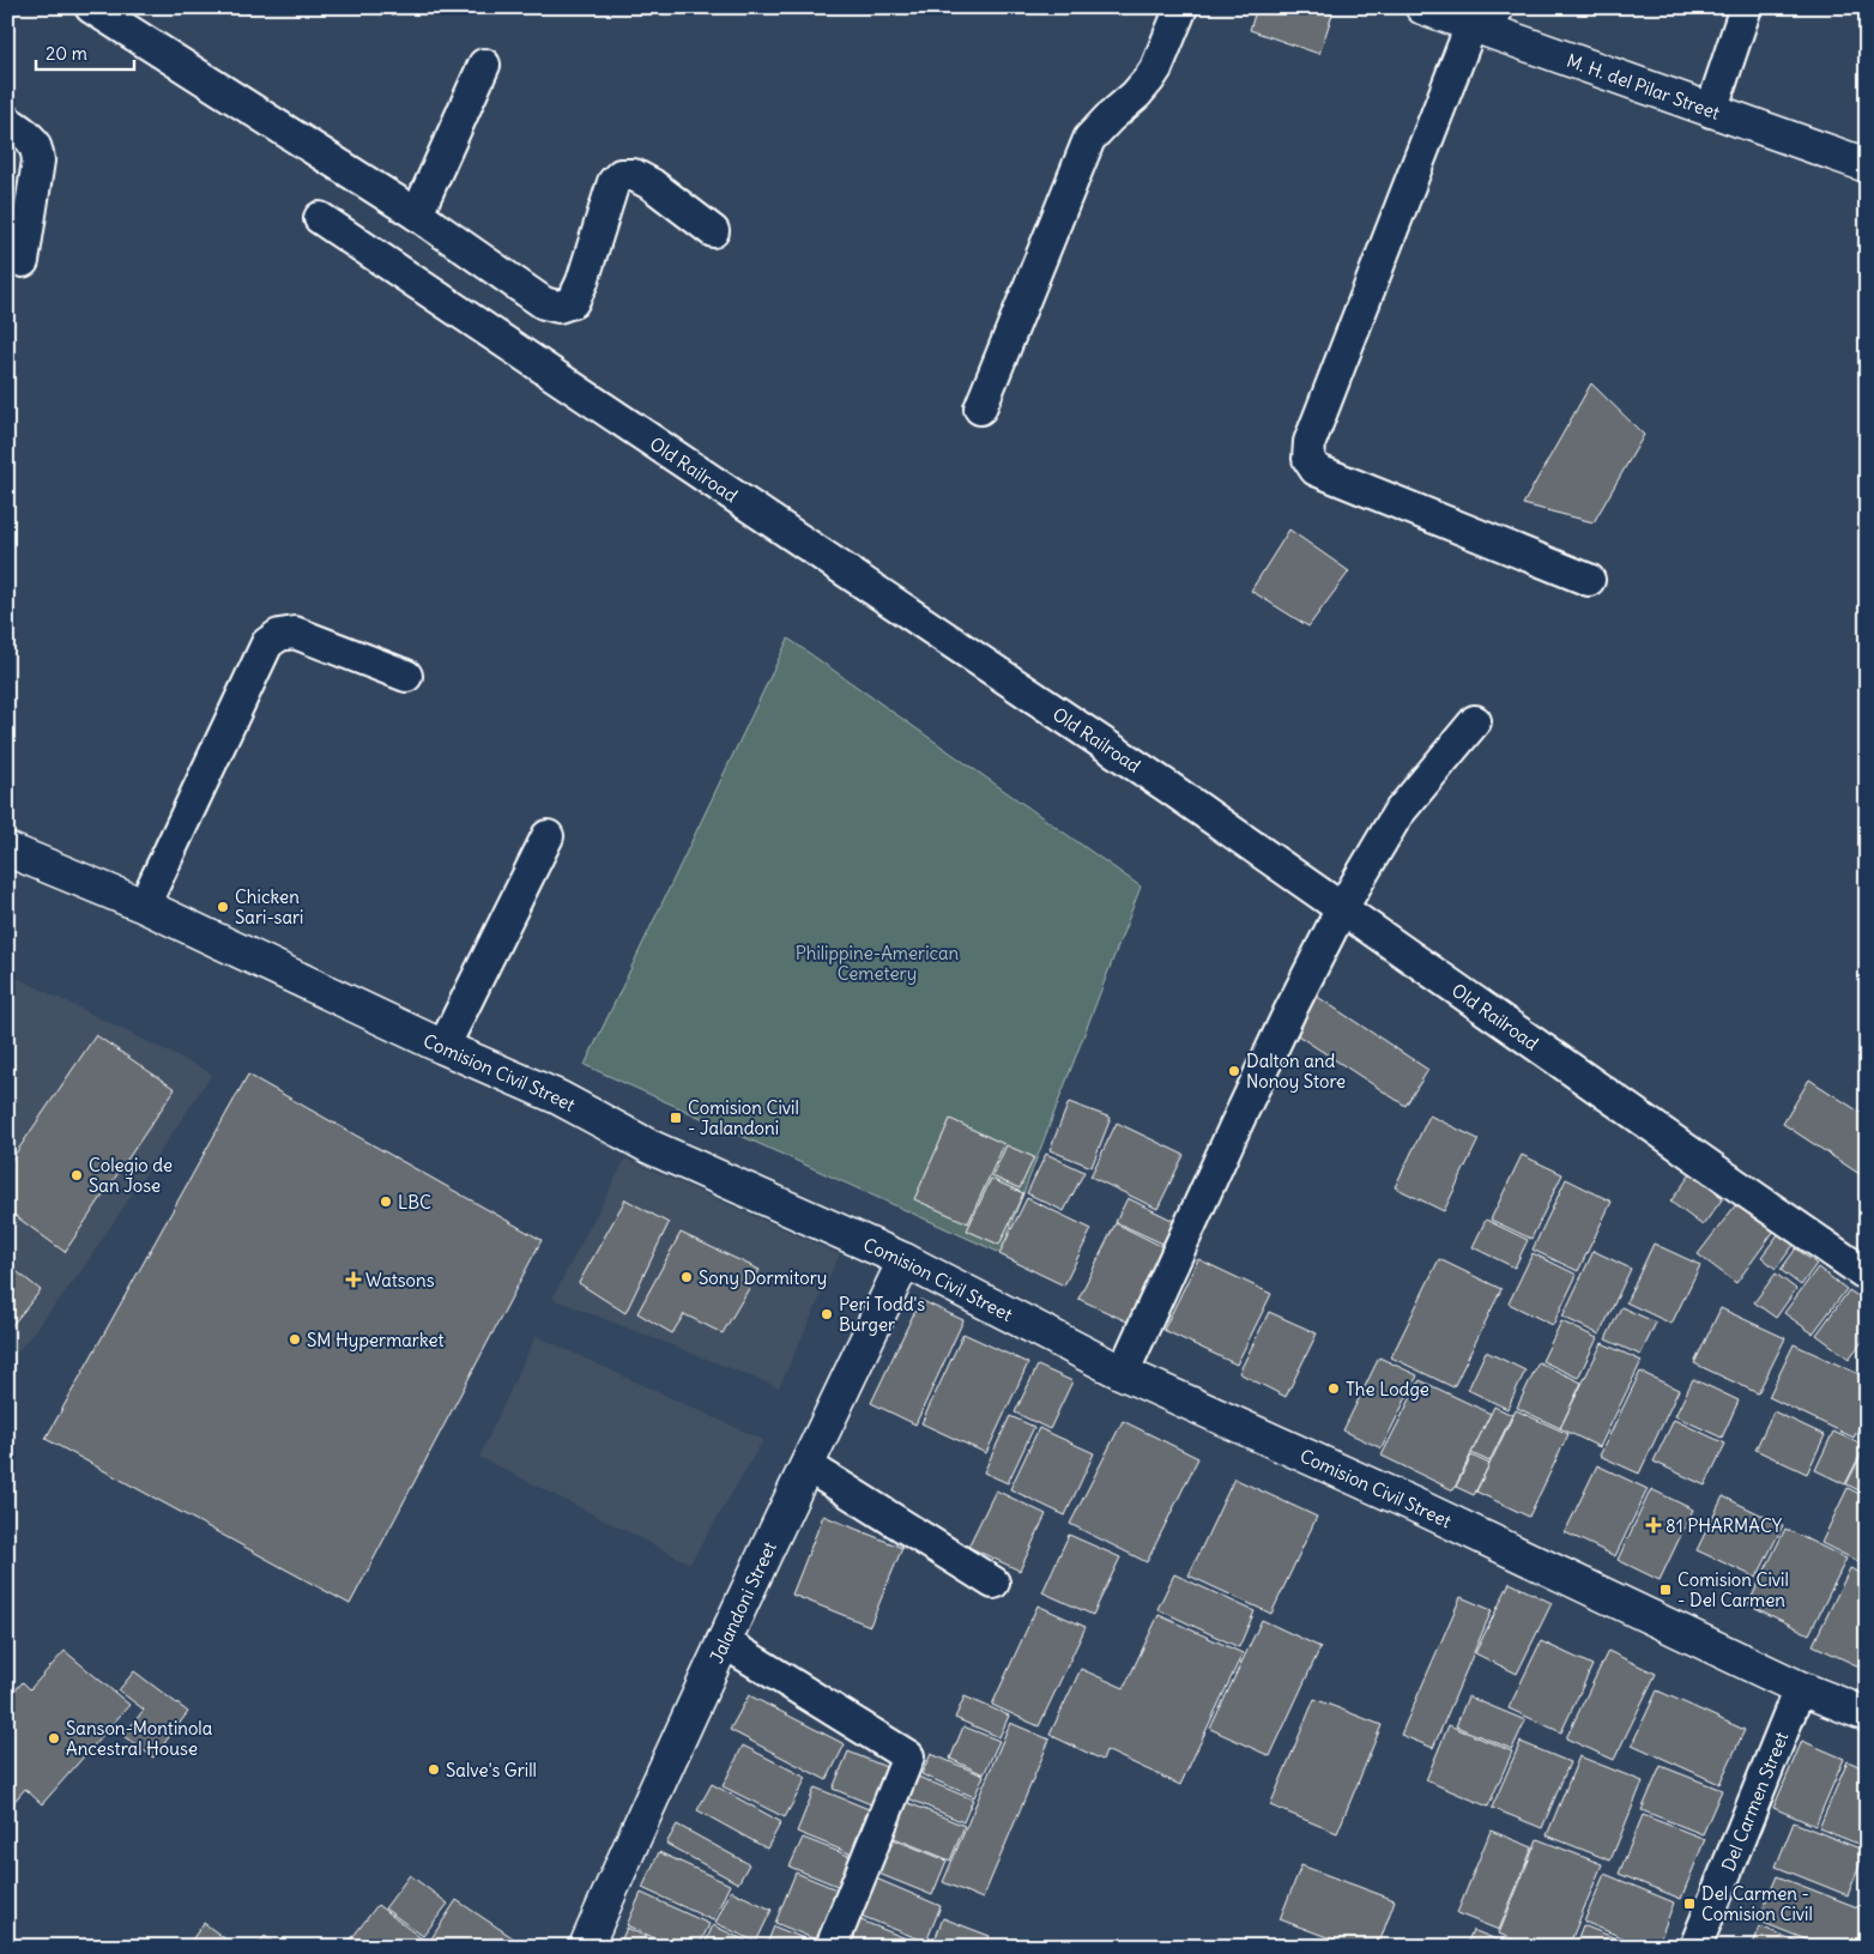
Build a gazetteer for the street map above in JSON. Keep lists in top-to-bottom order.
{
  "streets": {
    "main road": ["M. H. del Pilar Street", "Comision Civil Street", "Jalandoni Street"],
    "street": ["Old Railroad", "Del Carmen Street"]
  },
  "crossings": [
    ["Comision Civil Street", "Jalandoni Street"],
    ["Comision Civil Street", "Del Carmen Street"]
  ],
  "parks": ["Philippine-American Cemetery"],
  "places": {
    "other": [
      "Chicken Sari-sari",
      "Dalton and Nonoy Store",
      "Colegio de San Jose",
      "LBC",
      "Sony Dormitory",
      "Peri Todd's Burger",
      "SM Hypermarket",
      "The Lodge",
      "Sanson-Montinola Ancestral House",
      "Salve's Grill"
    ],
    "transit": ["Comision Civil - Jalandoni", "Comision Civil - Del Carmen", "Del Carmen - Comision Civil"],
    "health": ["Watsons", "81 PHARMACY"]
  },
  "scale_bar": "20 m"
}
